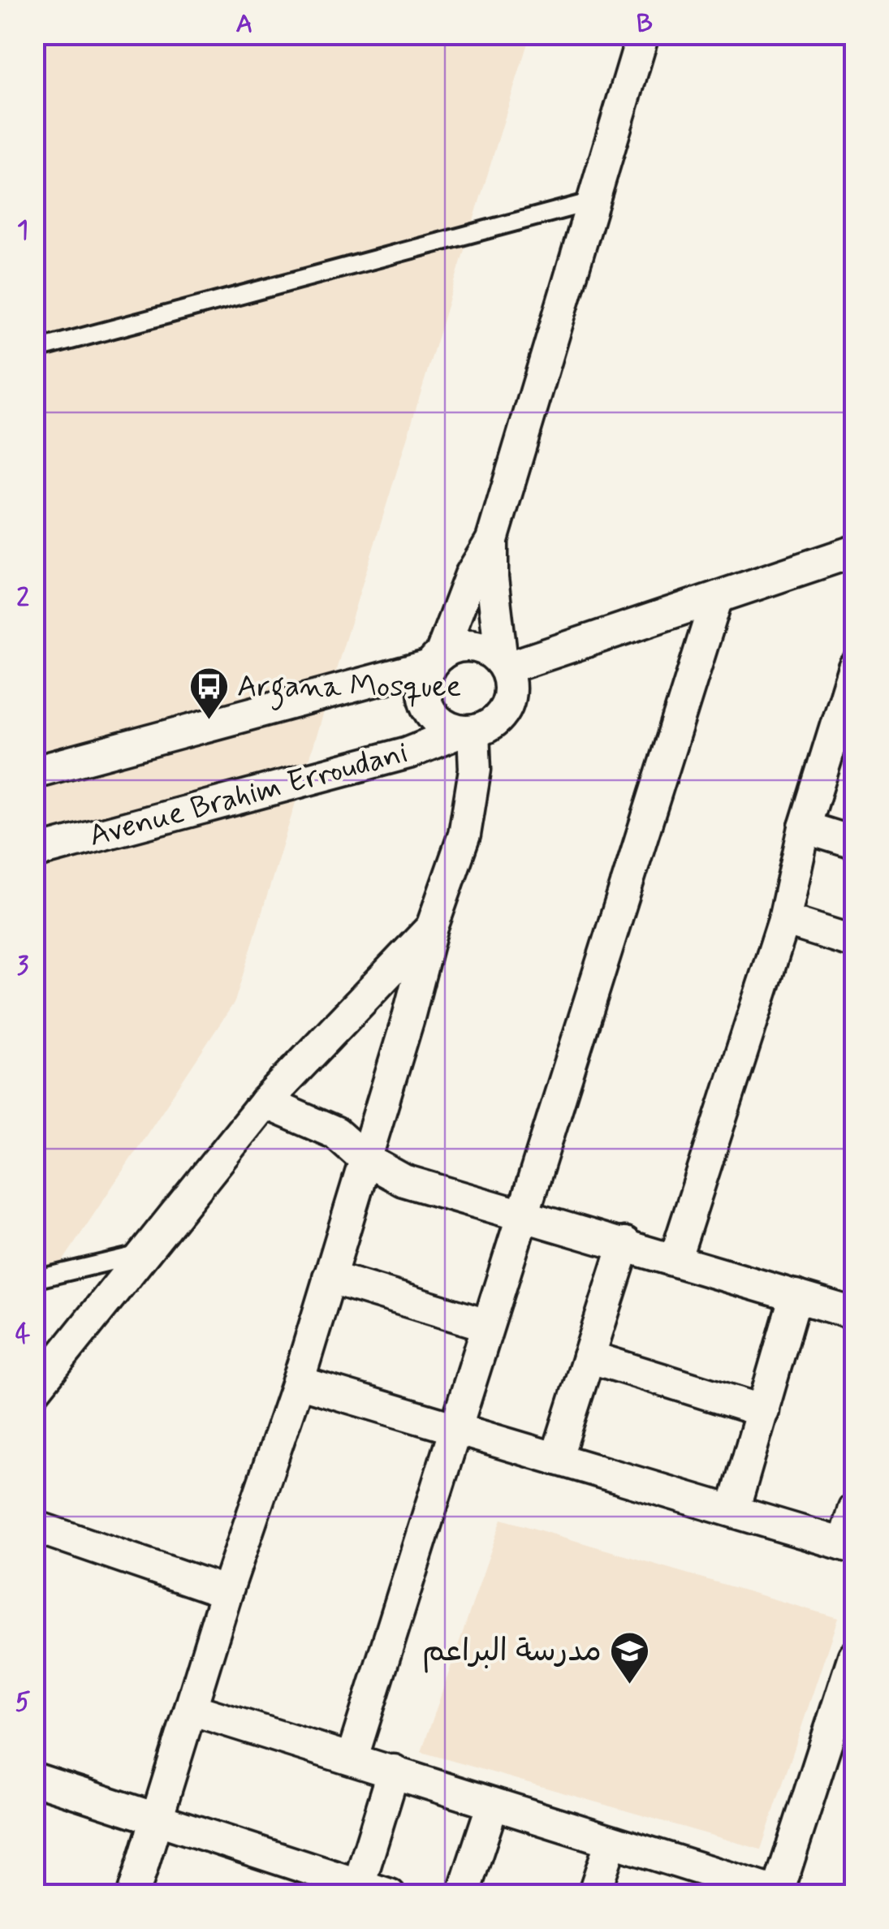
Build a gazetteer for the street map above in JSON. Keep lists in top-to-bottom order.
{
  "streets": {
    "street": ["Avenue Brahim Erroudani"]
  },
  "places": {
    "bus stop": ["Argana Mosquee"],
    "school or university": ["مدرسة البراعم"]
  },
  "grid": {
    "columns": ["A", "B"],
    "rows": [
      "1",
      "2",
      "3",
      "4",
      "5"
    ]
  }
}
